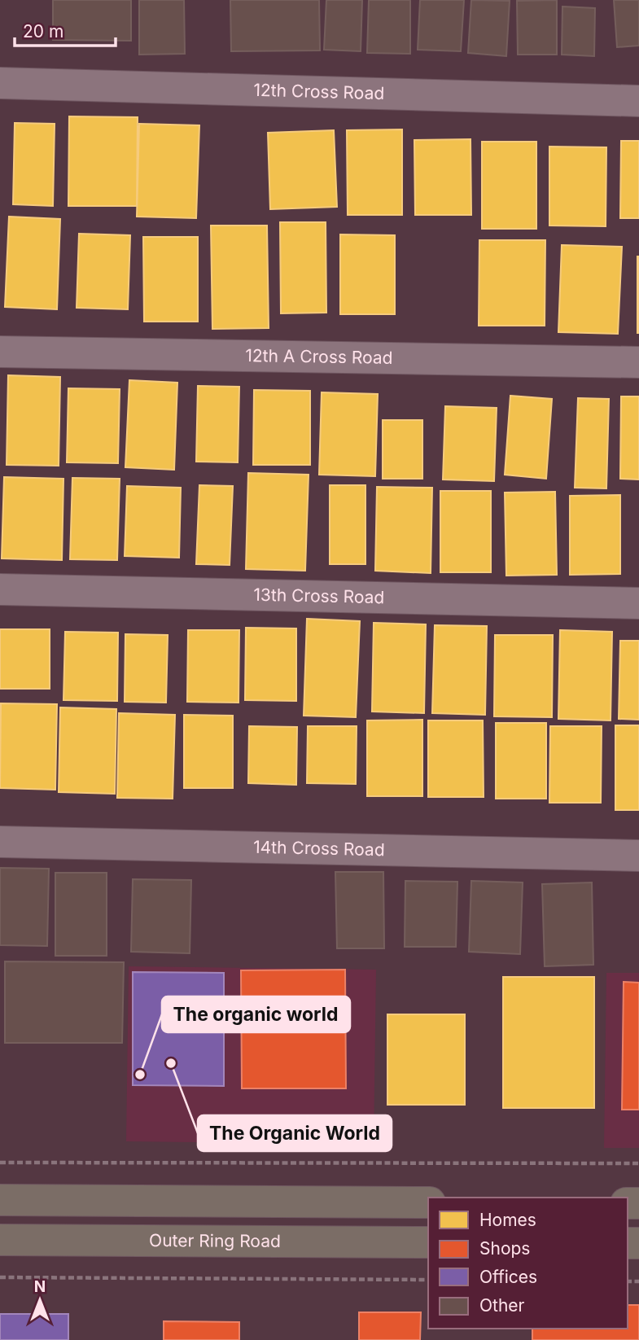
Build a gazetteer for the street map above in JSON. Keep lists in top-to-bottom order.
{
  "streets": {
    "highway": ["Outer Ring Road"],
    "street": [
      "12th Cross Road",
      "12th A Cross Road",
      "13th Cross Road",
      "14th Cross Road"
    ]
  },
  "places": ["The Organic World", "The organic world"],
  "legend": [
    "Homes",
    "Shops",
    "Offices",
    "Other"
  ],
  "scale_bar": "20 m",
  "north": "top"
}
